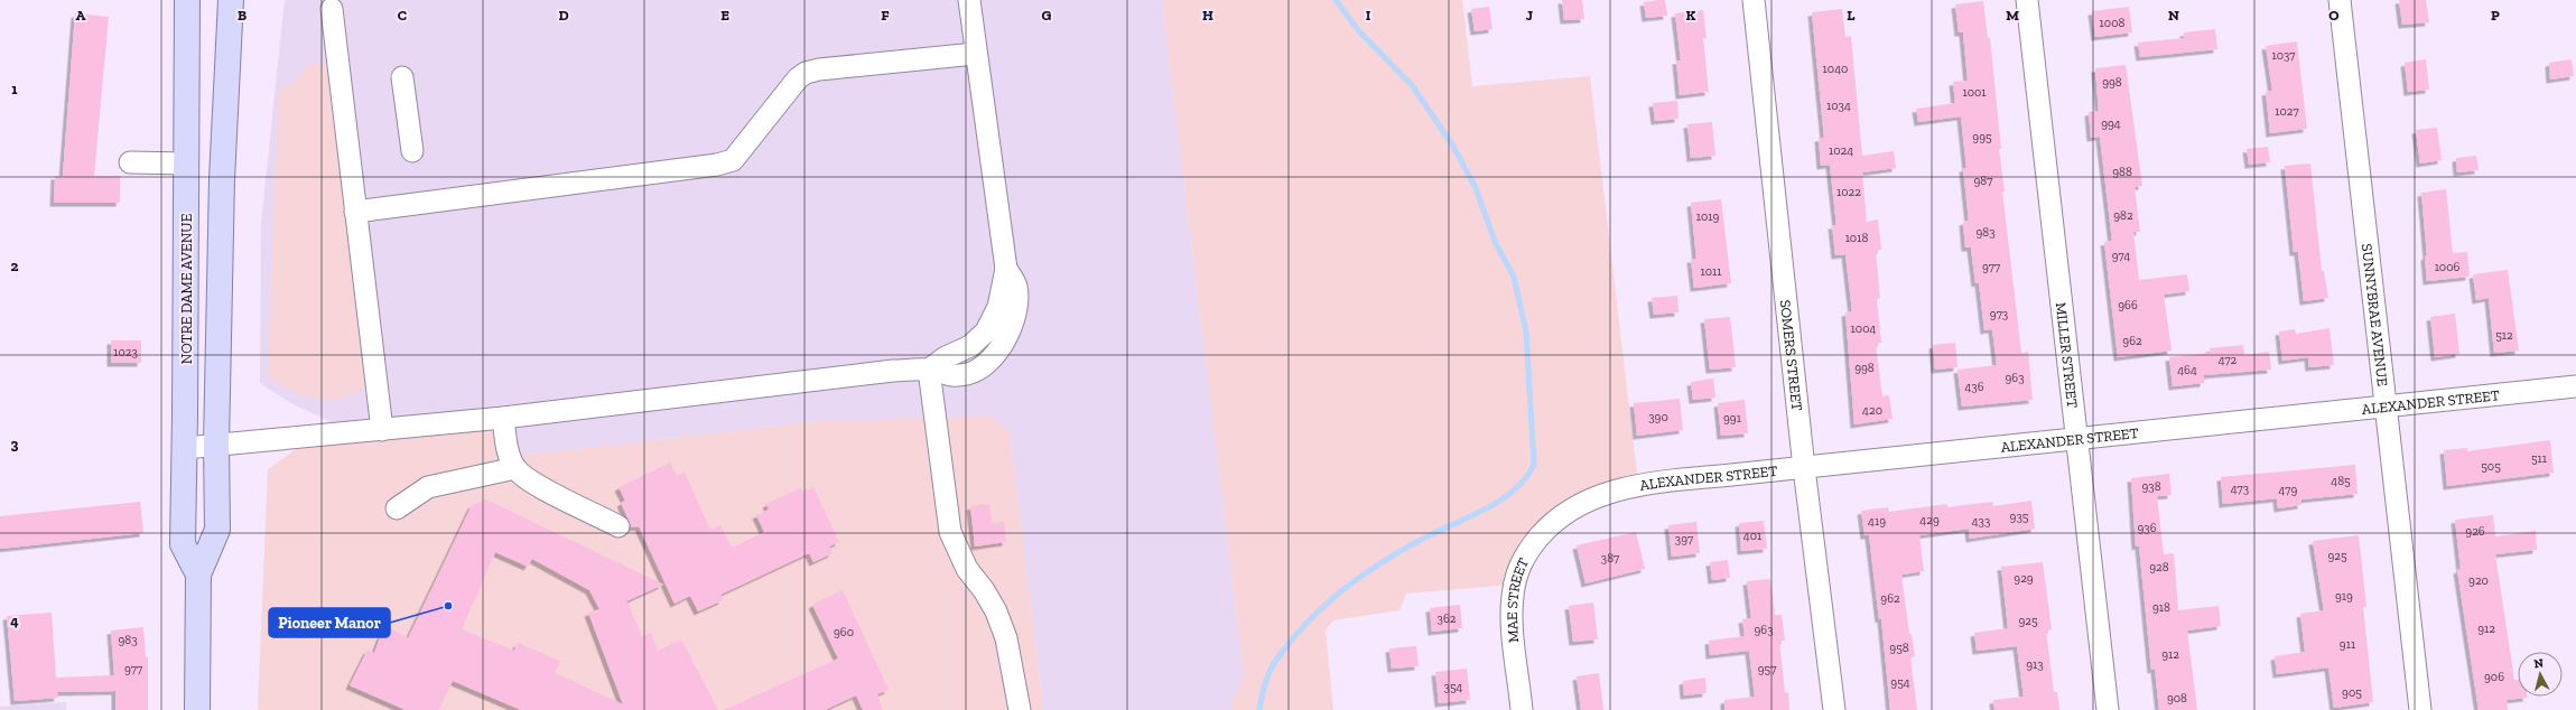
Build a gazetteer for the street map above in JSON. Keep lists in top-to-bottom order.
{
  "streets": {
    "main road": ["NOTRE DAME AVENUE"],
    "street": [
      "SUNNYBRAE AVENUE",
      "SOMERS STREET",
      "MILLER STREET",
      "ALEXANDER STREET",
      "MAE STREET"
    ]
  },
  "crossings": [
    ["SUNNYBRAE AVENUE", "ALEXANDER STREET"],
    ["SOMERS STREET", "ALEXANDER STREET"],
    ["MILLER STREET", "ALEXANDER STREET"],
    ["ALEXANDER STREET", "MAE STREET"]
  ],
  "places": ["Pioneer Manor"],
  "house_numbers": [
    "1008",
    "1037",
    "1040",
    "998",
    "1001",
    "1034",
    "1027",
    "994",
    "995",
    "1024",
    "988",
    "987",
    "1022",
    "982",
    "1019",
    "983",
    "1018",
    "974",
    "977",
    "1006",
    "1011",
    "966",
    "973",
    "1004",
    "512",
    "962",
    "1023",
    "472",
    "998",
    "464",
    "963",
    "436",
    "420",
    "390",
    "991",
    "511",
    "505",
    "485",
    "938",
    "473",
    "479",
    "935",
    "429",
    "419",
    "433",
    "936",
    "926",
    "401",
    "397",
    "925",
    "387",
    "928",
    "929",
    "920",
    "919",
    "962",
    "918",
    "362",
    "925",
    "912",
    "963",
    "960",
    "983",
    "911",
    "958",
    "912",
    "913",
    "977",
    "957",
    "906",
    "954",
    "354",
    "905",
    "908"
  ],
  "north": "top",
  "grid": {
    "columns": [
      "A",
      "B",
      "C",
      "D",
      "E",
      "F",
      "G",
      "H",
      "I",
      "J",
      "K",
      "L",
      "M",
      "N",
      "O",
      "P"
    ],
    "rows": [
      "1",
      "2",
      "3",
      "4"
    ]
  }
}
